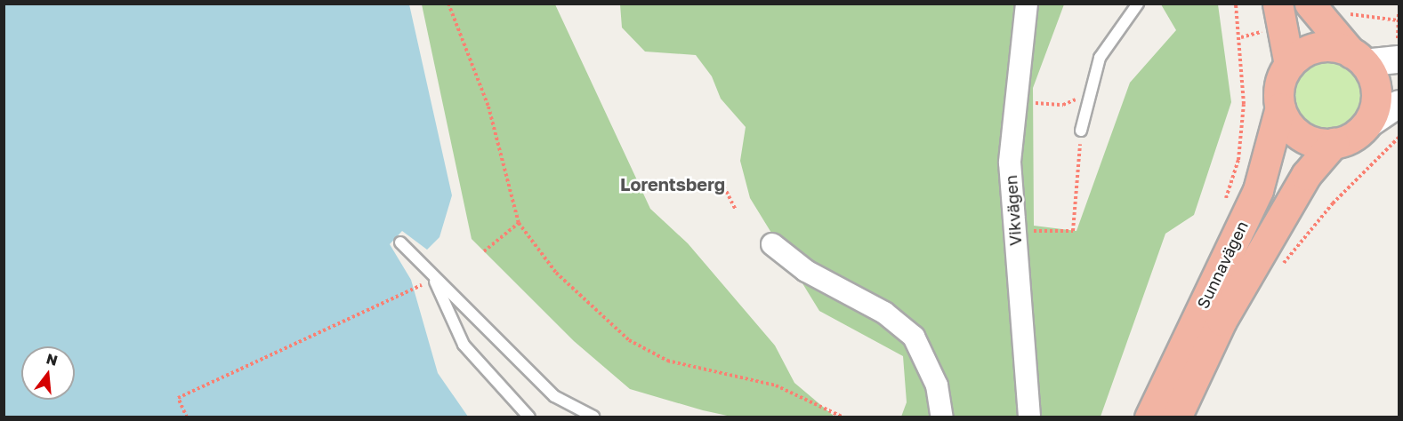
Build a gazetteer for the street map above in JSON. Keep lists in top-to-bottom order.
{
  "streets": {
    "highway": ["Sunnavägen"],
    "street": ["Vikvägen"]
  },
  "districts": ["Lorentsberg"],
  "north": "top"
}
